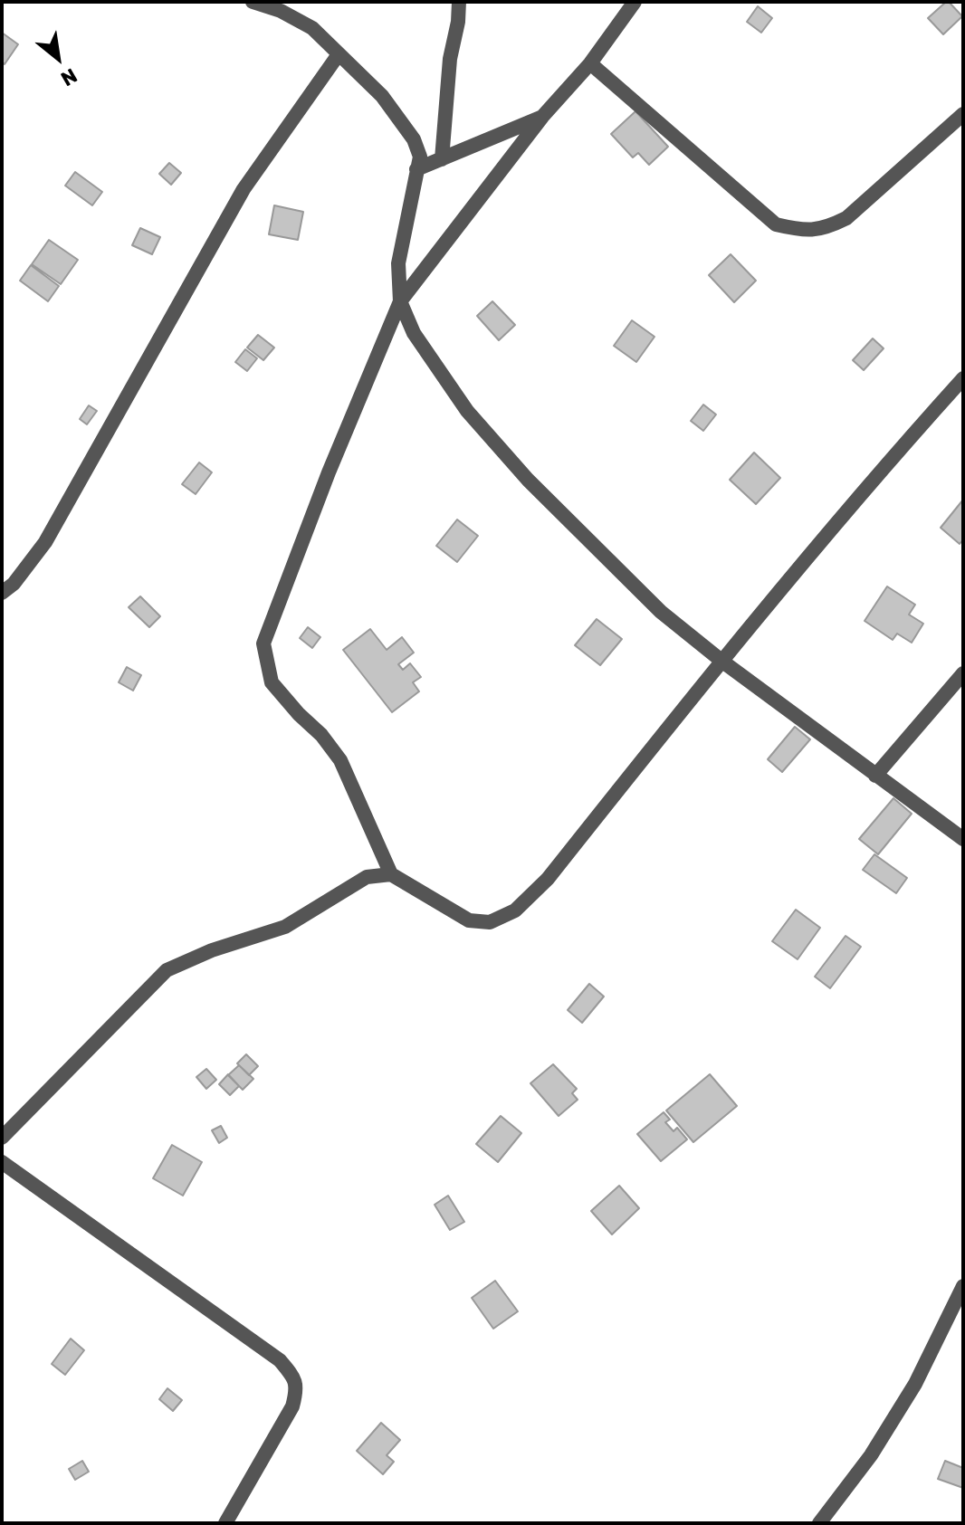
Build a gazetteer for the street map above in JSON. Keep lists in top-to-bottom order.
{
  "north": "bottom right"
}
